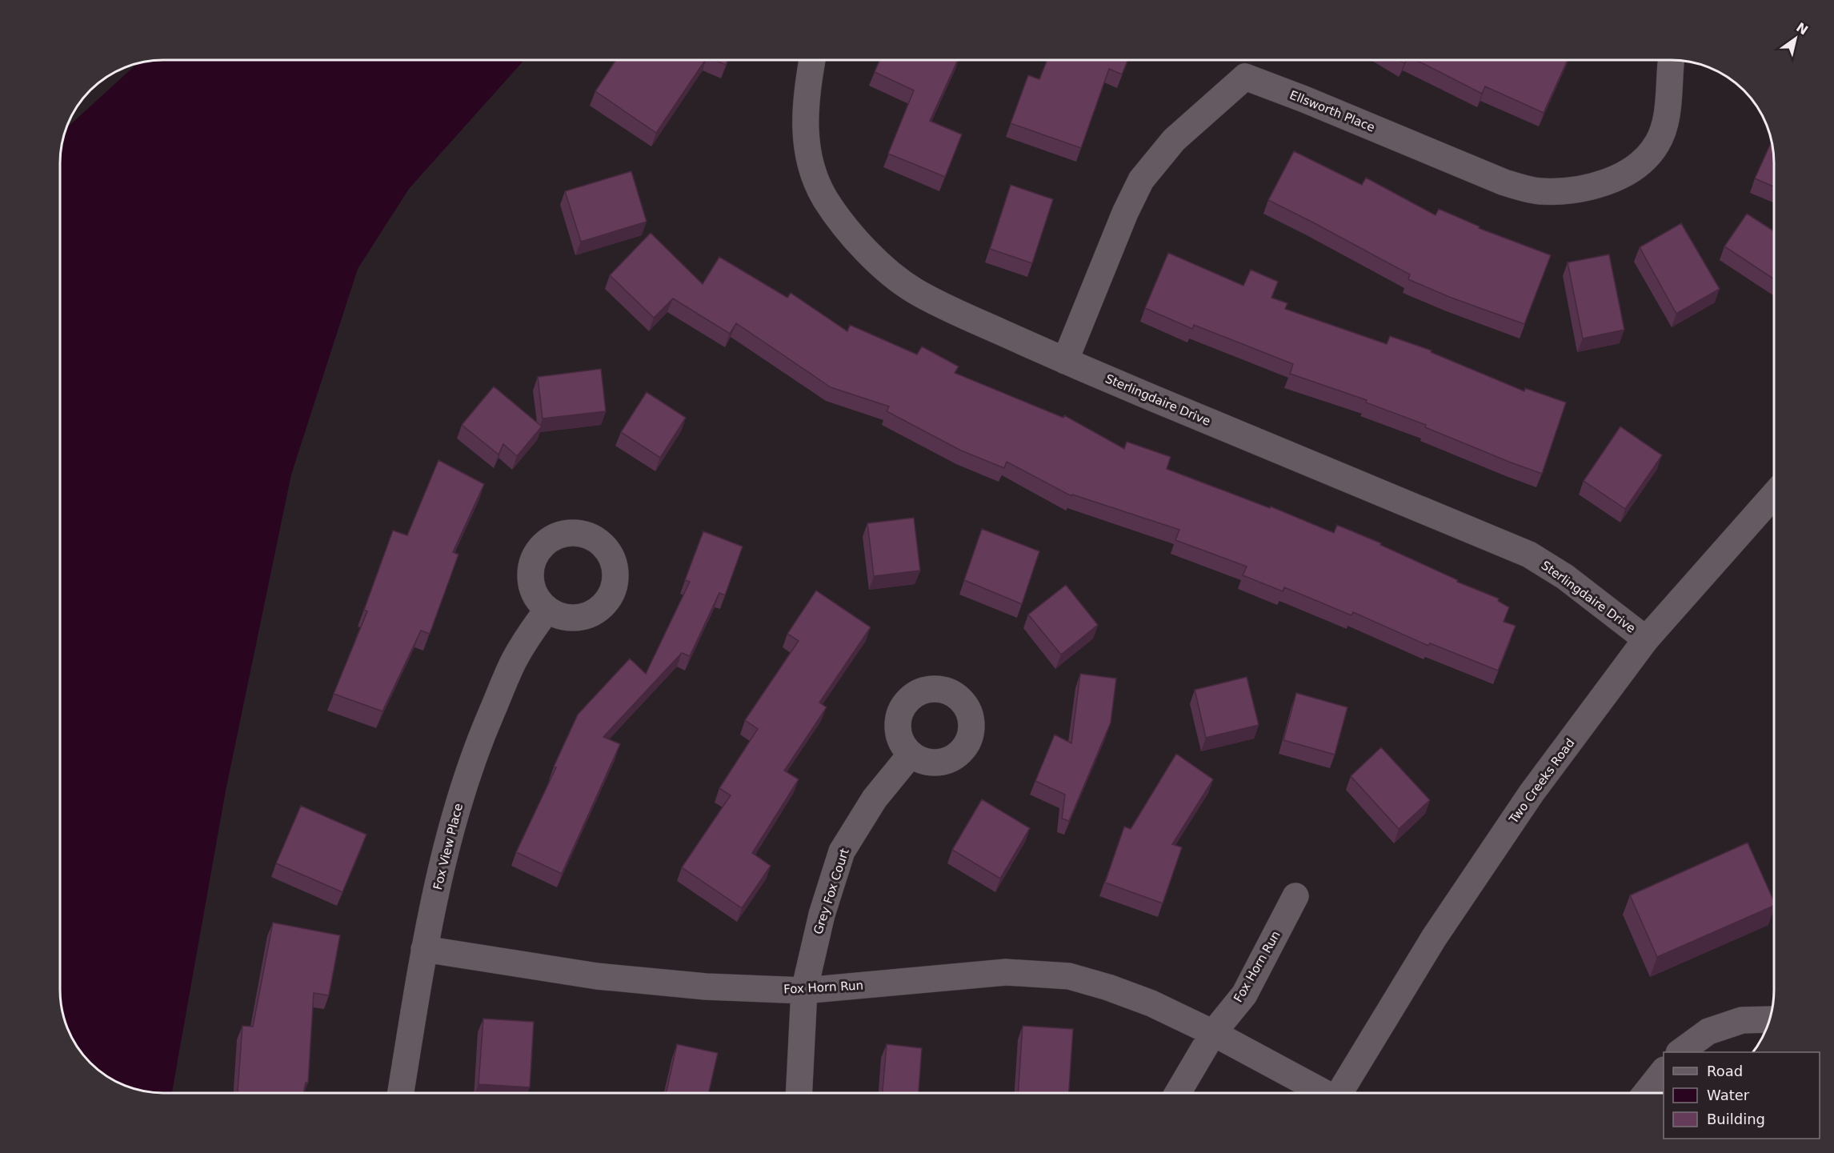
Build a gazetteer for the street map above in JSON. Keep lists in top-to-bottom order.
{
  "streets": {
    "street": [
      "Ellsworth Place",
      "Sterlingdaire Drive",
      "Two Creeks Road",
      "Fox View Place",
      "Grey Fox Court",
      "Fox Horn Run"
    ]
  },
  "crossings": [
    ["Ellsworth Place", "Sterlingdaire Drive"],
    ["Sterlingdaire Drive", "Two Creeks Road"],
    ["Fox View Place", "Fox Horn Run"],
    ["Grey Fox Court", "Fox Horn Run"]
  ],
  "legend": ["Road", "Water", "Building"],
  "north": "top right"
}
